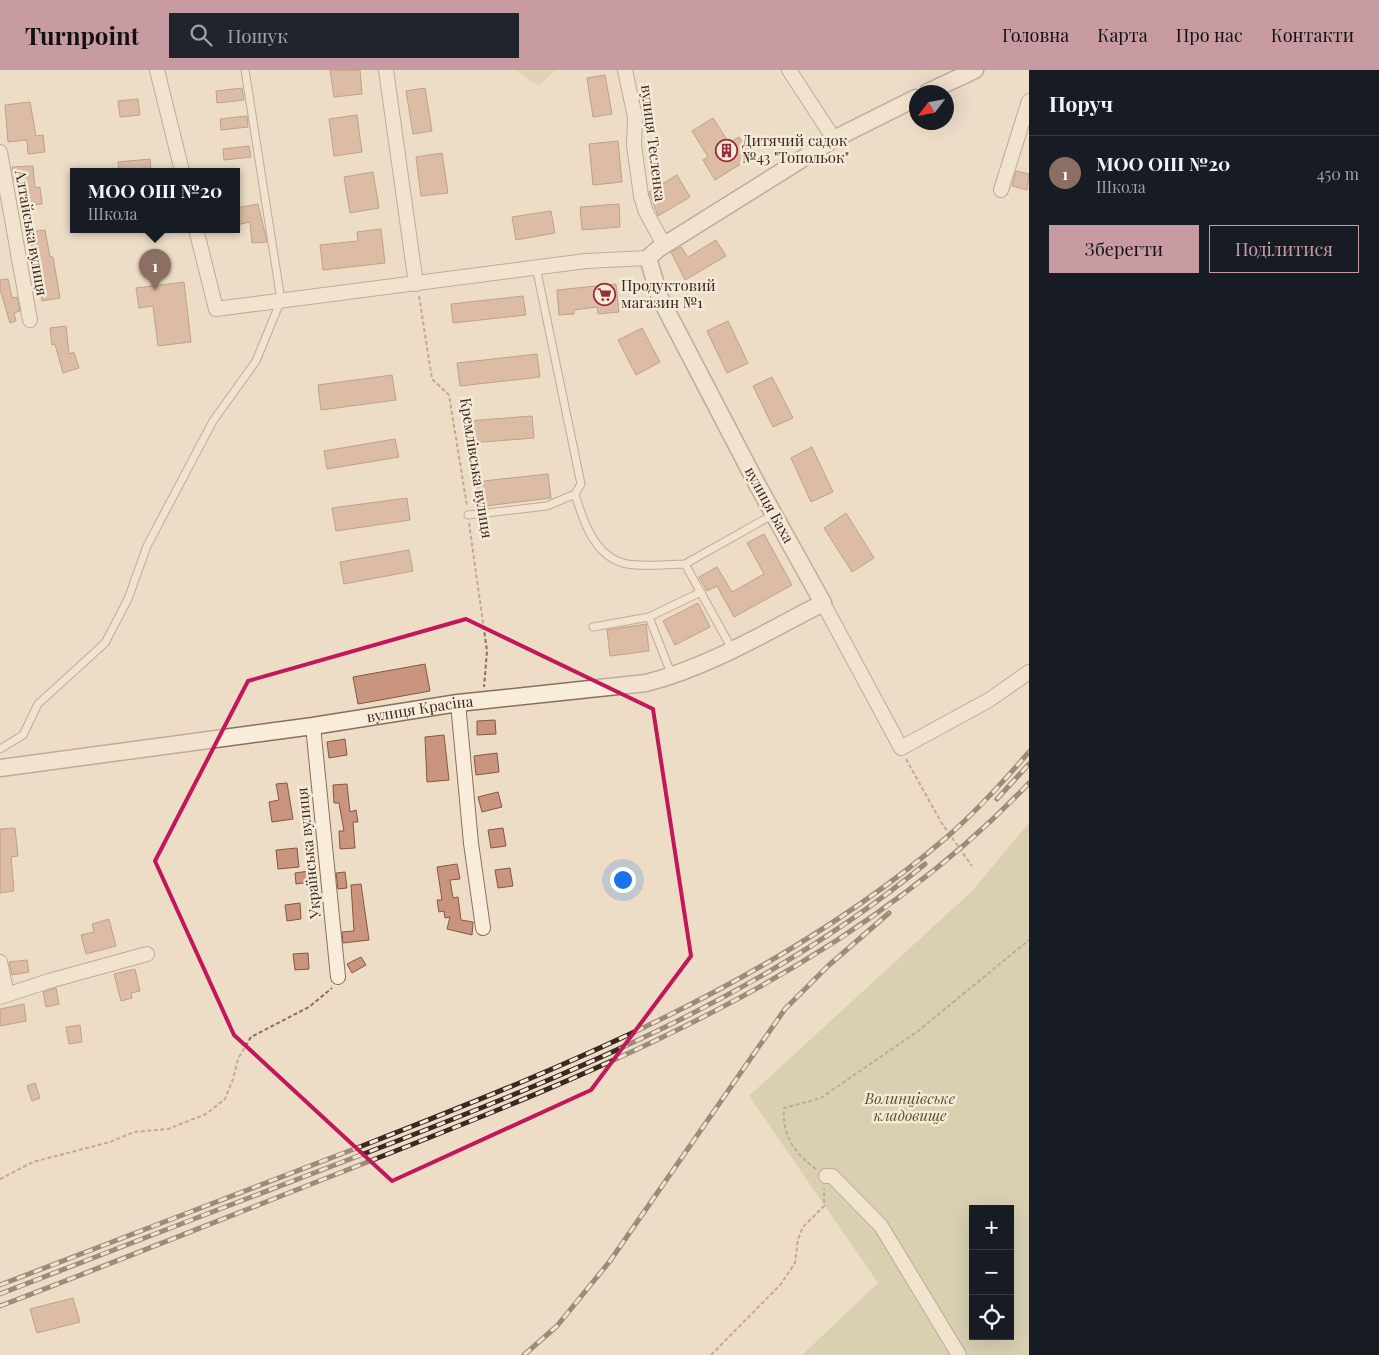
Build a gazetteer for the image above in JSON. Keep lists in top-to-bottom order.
{
  "streets": {
    "street": [
      "вулиця Тесленка",
      "Алтайська вулиця",
      "вулиця Баха",
      "вулиця Красіна",
      "Українська вулиця"
    ],
    "path": ["Кремлівська вулиця"]
  },
  "crossings": [
    ["Кремлівська вулиця", "вулиця Красіна"],
    ["вулиця Баха", "вулиця Красіна"],
    ["вулиця Красіна", "Українська вулиця"]
  ],
  "parks": ["Волинцівське кладовище"],
  "places": {
    "building": ["Дитячий садок №43 \"Топольок\""],
    "supermarket": ["Продуктовий магазин №1"]
  },
  "north": "bottom left",
  "page": {
    "header": "Turnpoint",
    "search": "Пошук",
    "nav": [
      "Головна",
      "Карта",
      "Про нас",
      "Контакти"
    ],
    "heading": "Поруч",
    "list": [
      {
        "mark": "1",
        "name": "МОО ОШ №20",
        "note": "Школа",
        "value": "450 m"
      }
    ],
    "popup": ["МОО ОШ №20", "Школа"],
    "buttons": ["Зберегти", "Поділитися"],
    "pins": "1",
    "map_buttons": ["+", "−"]
  }
}
